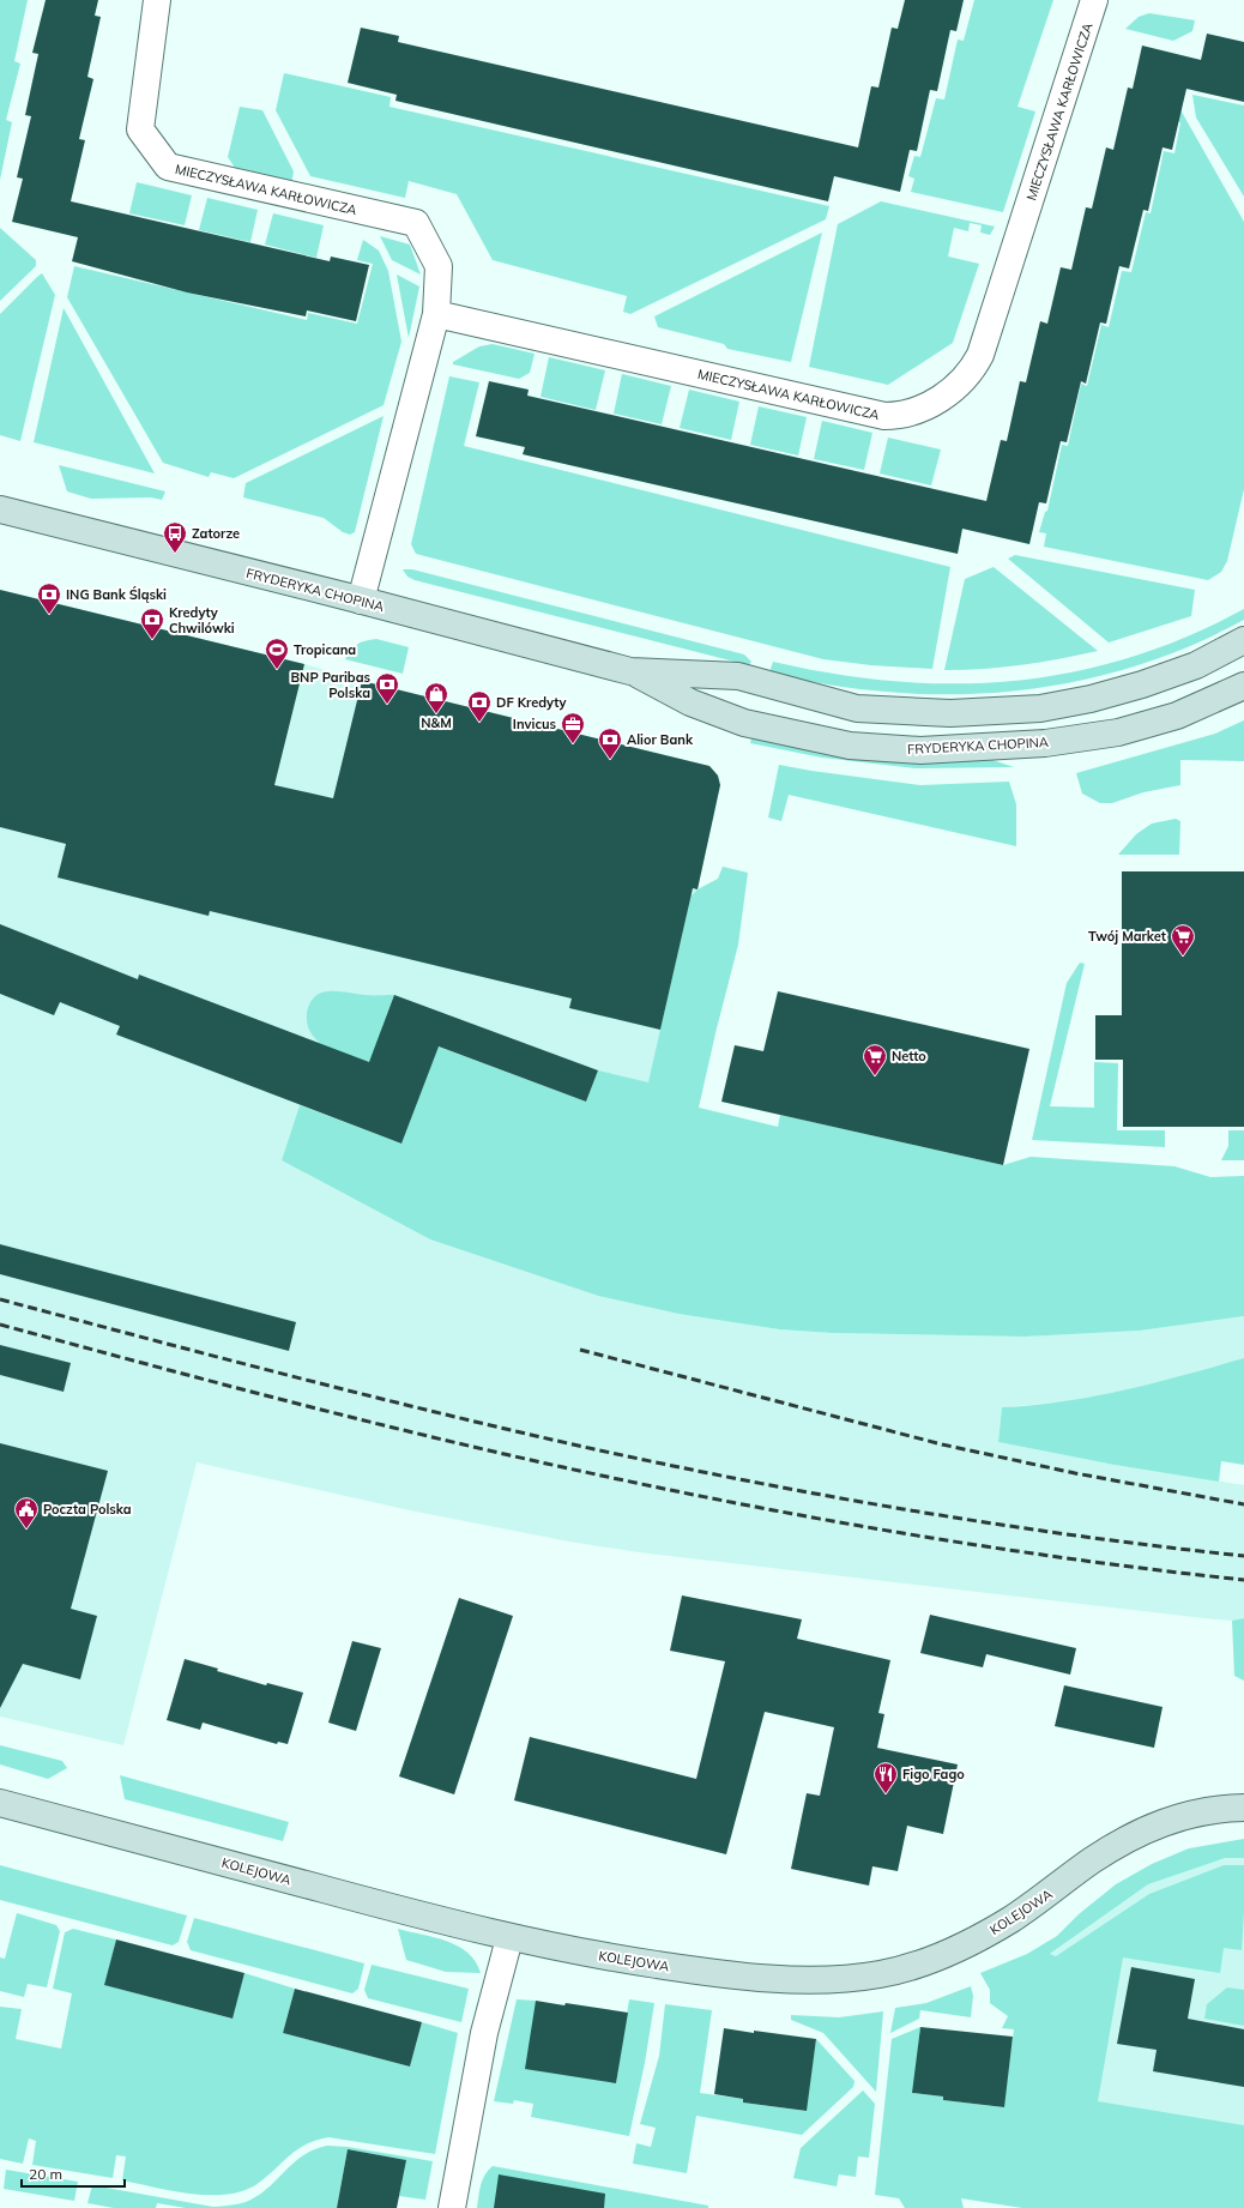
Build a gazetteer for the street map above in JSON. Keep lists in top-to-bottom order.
{
  "streets": {
    "street": ["MIECZYSŁAWA KARŁOWICZA", "FRYDERYKA CHOPINA", "KOLEJOWA"]
  },
  "crossings": [
    ["MIECZYSŁAWA KARŁOWICZA", "FRYDERYKA CHOPINA"]
  ],
  "places": {
    "bus stop": ["Zatorze"],
    "bank": [
      "ING Bank Śląski",
      "Kredyty Chwilówki",
      "BNP Paribas Polska",
      "DF Kredyty",
      "Alior Bank"
    ],
    "sports": ["Tropicana"],
    "shop": ["N&M"],
    "office": ["Invicus"],
    "supermarket": ["Twój Market", "Netto"],
    "public building": ["Poczta Polska"],
    "restaurant": ["Figo Fago"]
  },
  "scale_bar": "20 m"
}
